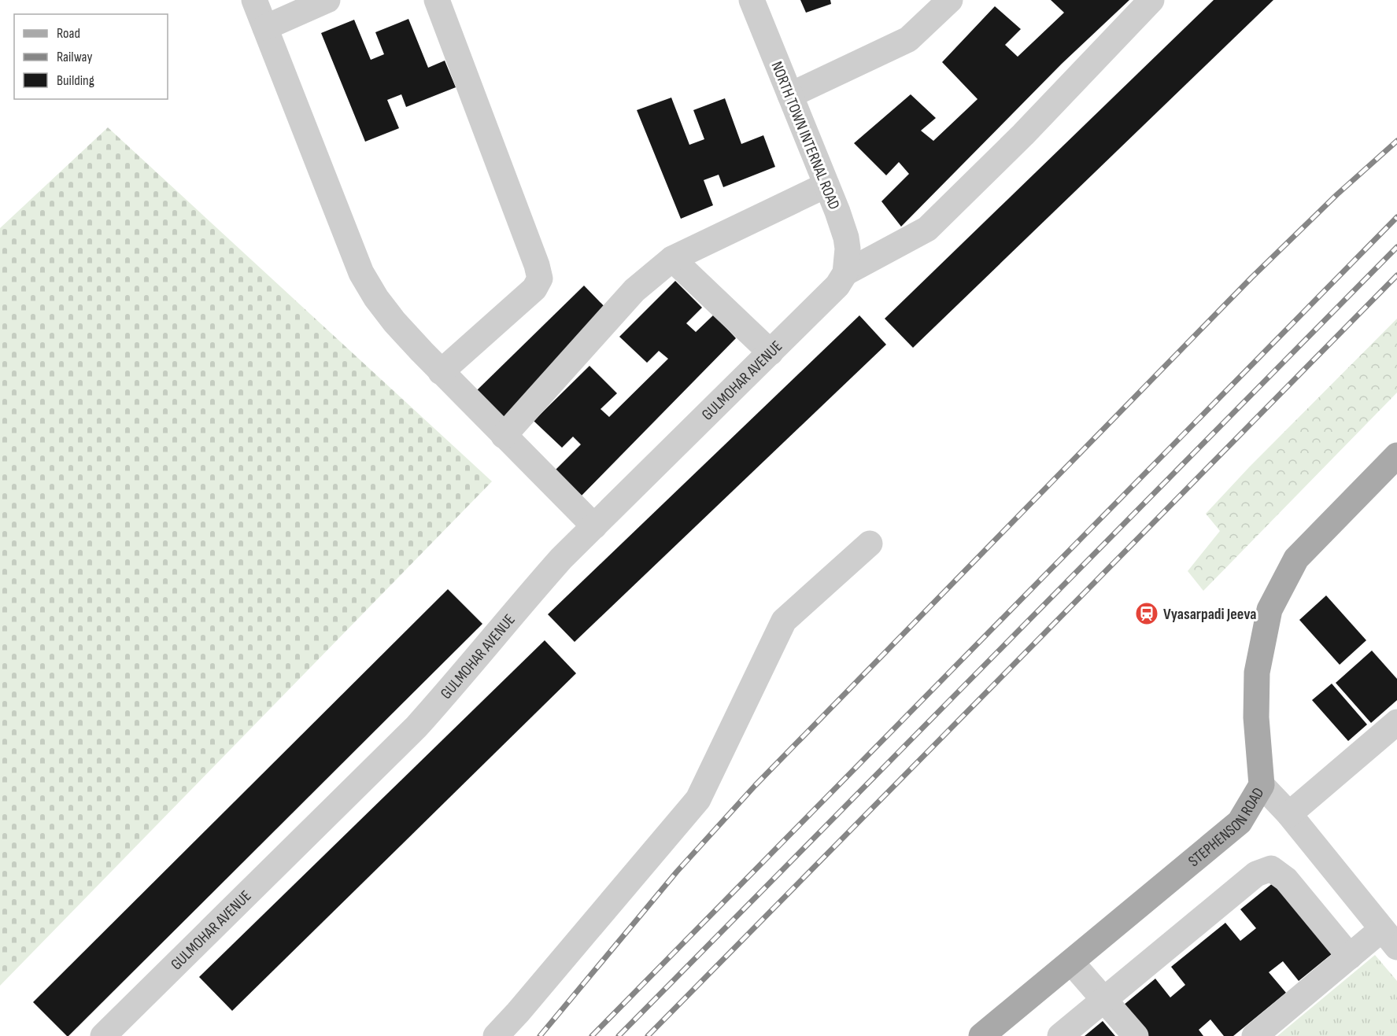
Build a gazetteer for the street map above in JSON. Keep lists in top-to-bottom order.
{
  "streets": {
    "main road": ["STEPHENSON ROAD"],
    "street": ["NORTH TOWN INTERNAL ROAD", "GULMOHAR AVENUE"]
  },
  "crossings": [
    ["NORTH TOWN INTERNAL ROAD", "GULMOHAR AVENUE"]
  ],
  "places": {
    "station": ["Vyasarpadi Jeeva"]
  },
  "legend": ["Road", "Railway", "Building"]
}
